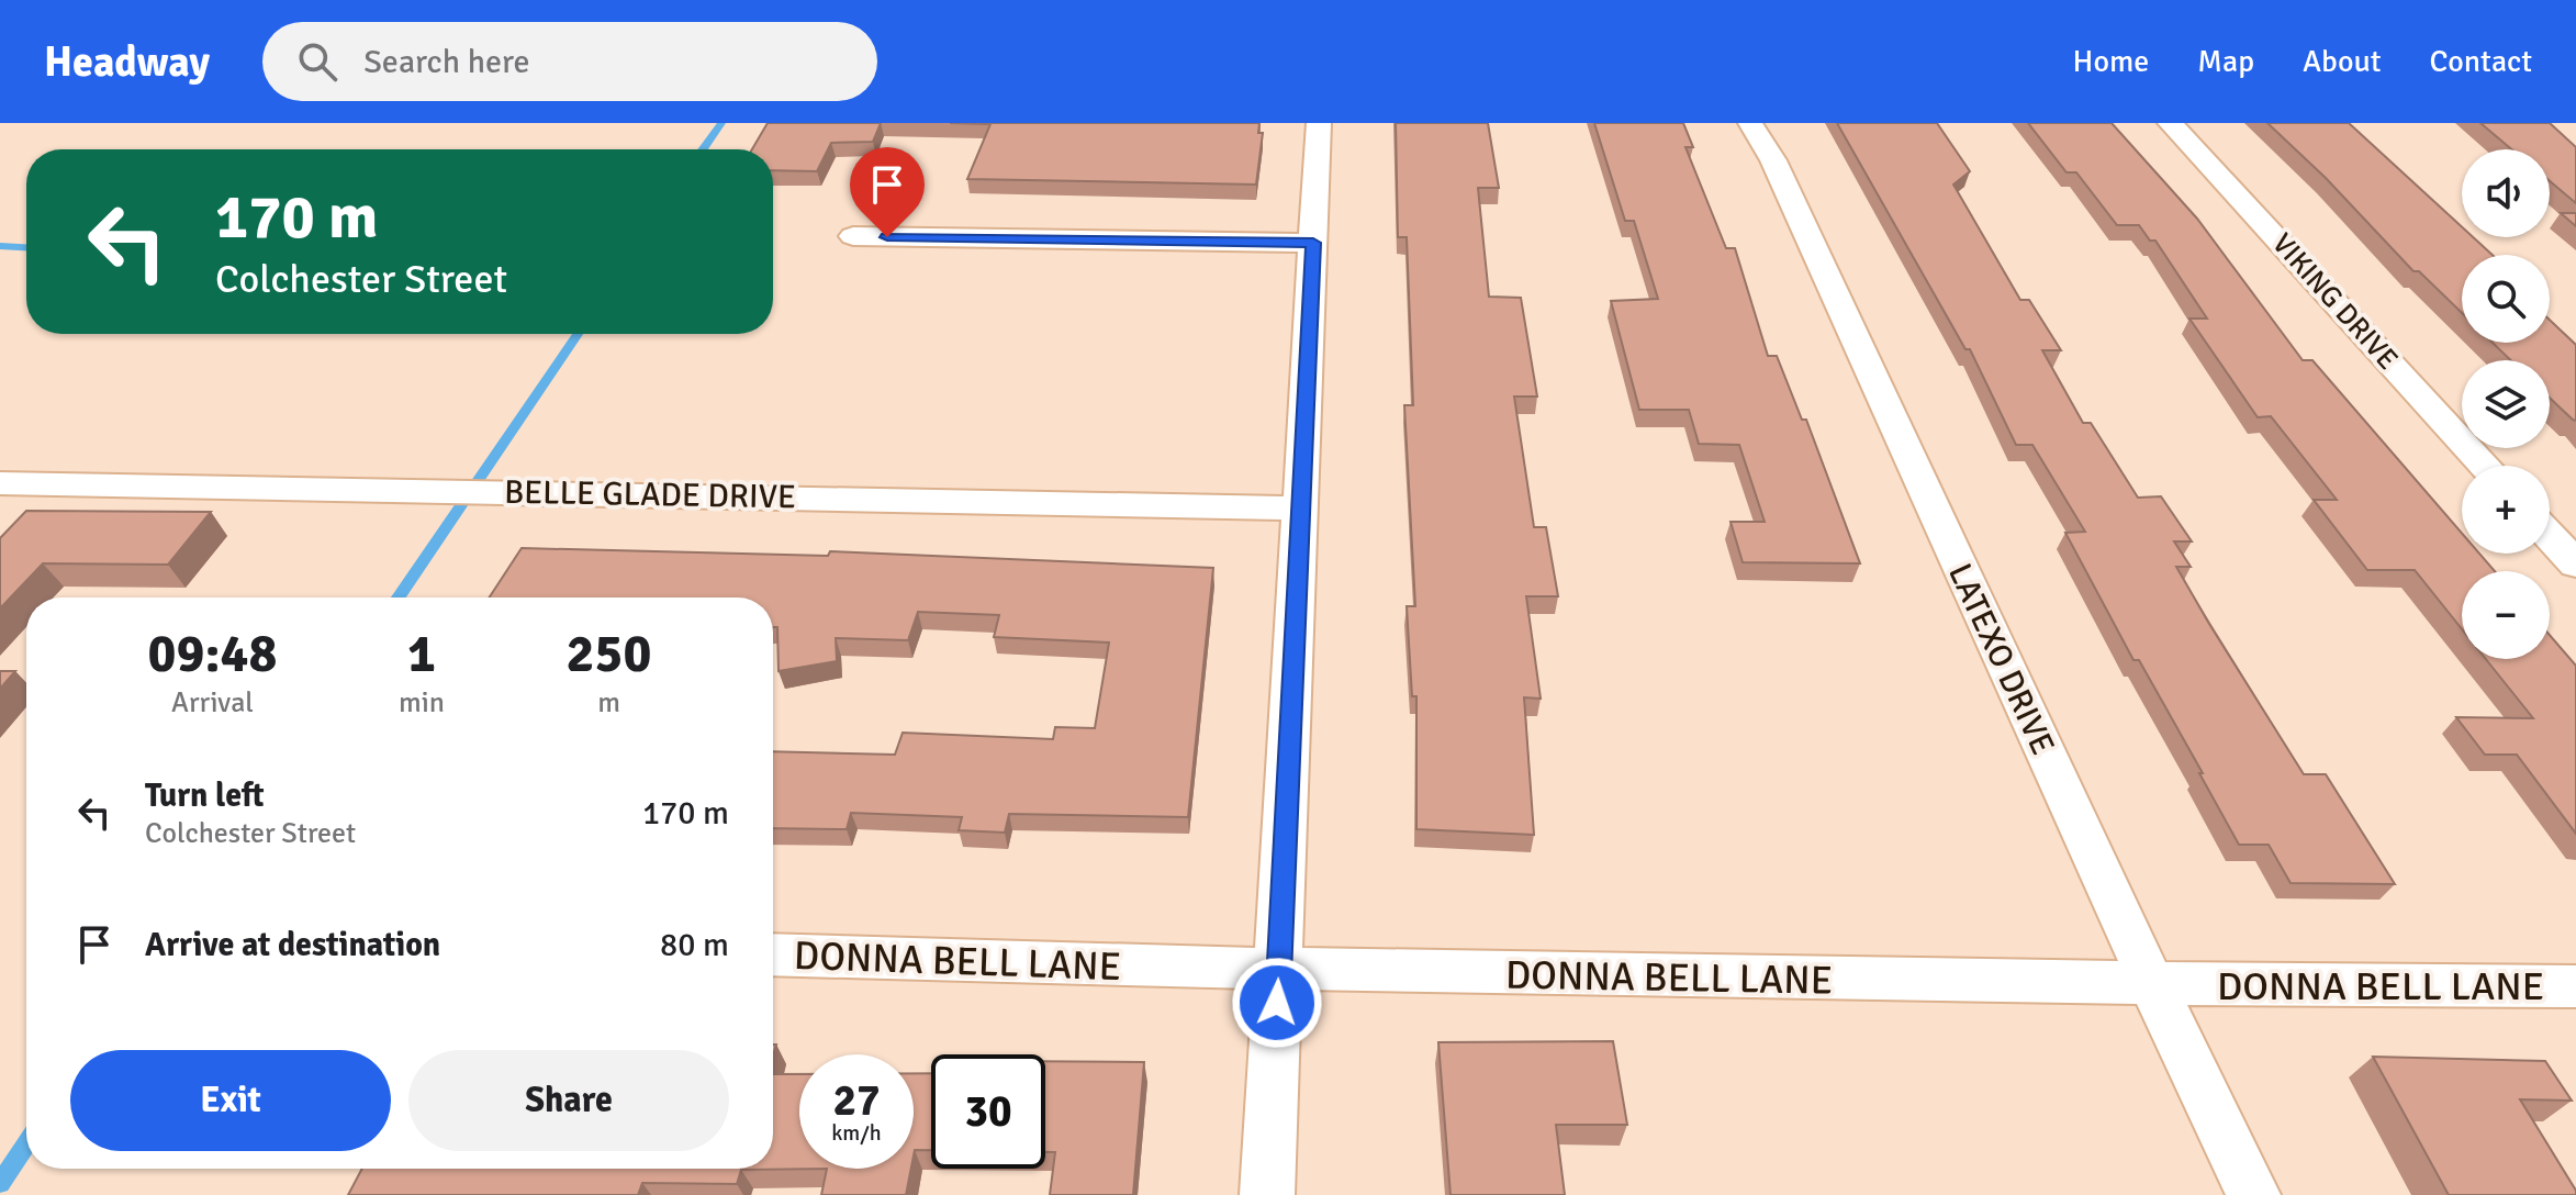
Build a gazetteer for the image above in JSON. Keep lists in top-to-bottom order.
{
  "streets": {
    "street": [
      "VIKING DRIVE",
      "BELLE GLADE DRIVE",
      "LATEXO DRIVE",
      "DONNA BELL LANE"
    ]
  },
  "crossings": [
    ["LATEXO DRIVE", "DONNA BELL LANE"]
  ],
  "page": {
    "header": "Headway",
    "search": "Search here",
    "nav": [
      "Home",
      "Map",
      "About",
      "Contact"
    ],
    "map_buttons": ["+", "−"],
    "turn": ["170 m", "Colchester Street"],
    "eta": [
      "09:48",
      "Arrival",
      "1",
      "min",
      "250",
      "m"
    ],
    "list": [
      {
        "name": "Turn left",
        "note": "Colchester Street",
        "value": "170 m"
      },
      {
        "name": "Arrive at destination",
        "value": "80 m"
      }
    ],
    "buttons": ["Exit", "Share"],
    "speed": "27 km/h",
    "limit": "30"
  }
}
